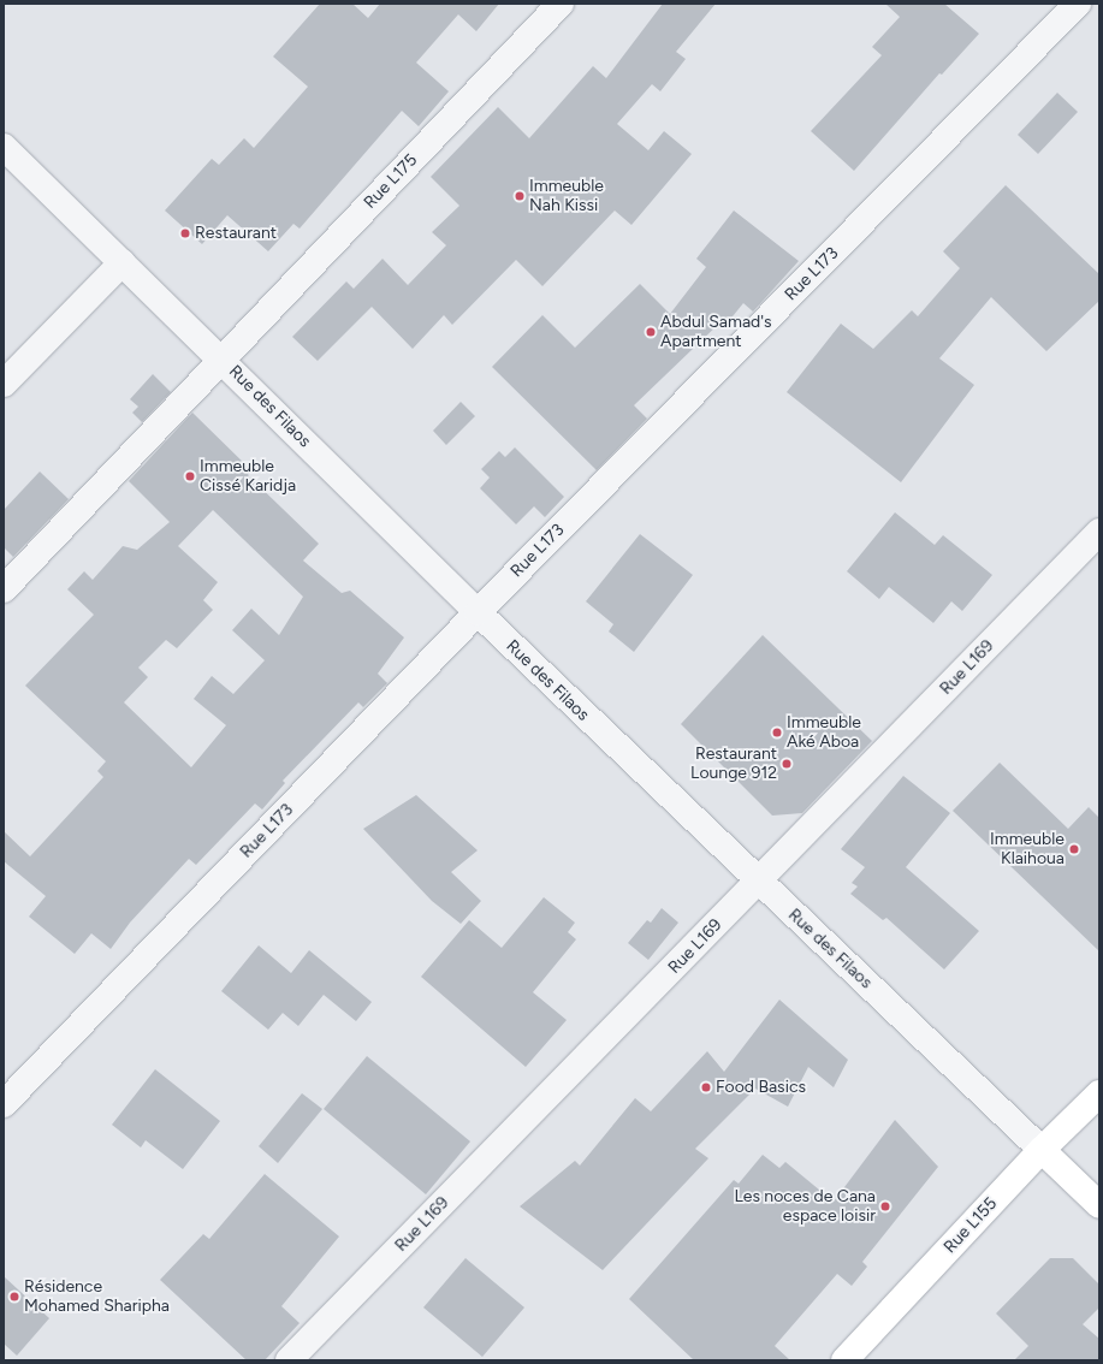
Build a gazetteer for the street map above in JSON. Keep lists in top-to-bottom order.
{
  "streets": {
    "street": [
      "Rue L175",
      "Rue L173",
      "Rue des Filaos",
      "Rue L169",
      "Rue L155"
    ]
  },
  "crossings": [
    ["Rue L175", "Rue des Filaos"],
    ["Rue L173", "Rue des Filaos"],
    ["Rue des Filaos", "Rue L169"],
    ["Rue des Filaos", "Rue L155"]
  ],
  "places": [
    "Immeuble Nah Kissi",
    "Restaurant",
    "Abdul Samad's Apartment",
    "Immeuble Cissé Karidja",
    "Immeuble Aké Aboa",
    "Restaurant Lounge 912",
    "Immeuble Klaihoua",
    "Food Basics",
    "Les noces de Cana espace loisir",
    "Résidence Mohamed Sharipha"
  ]
}
